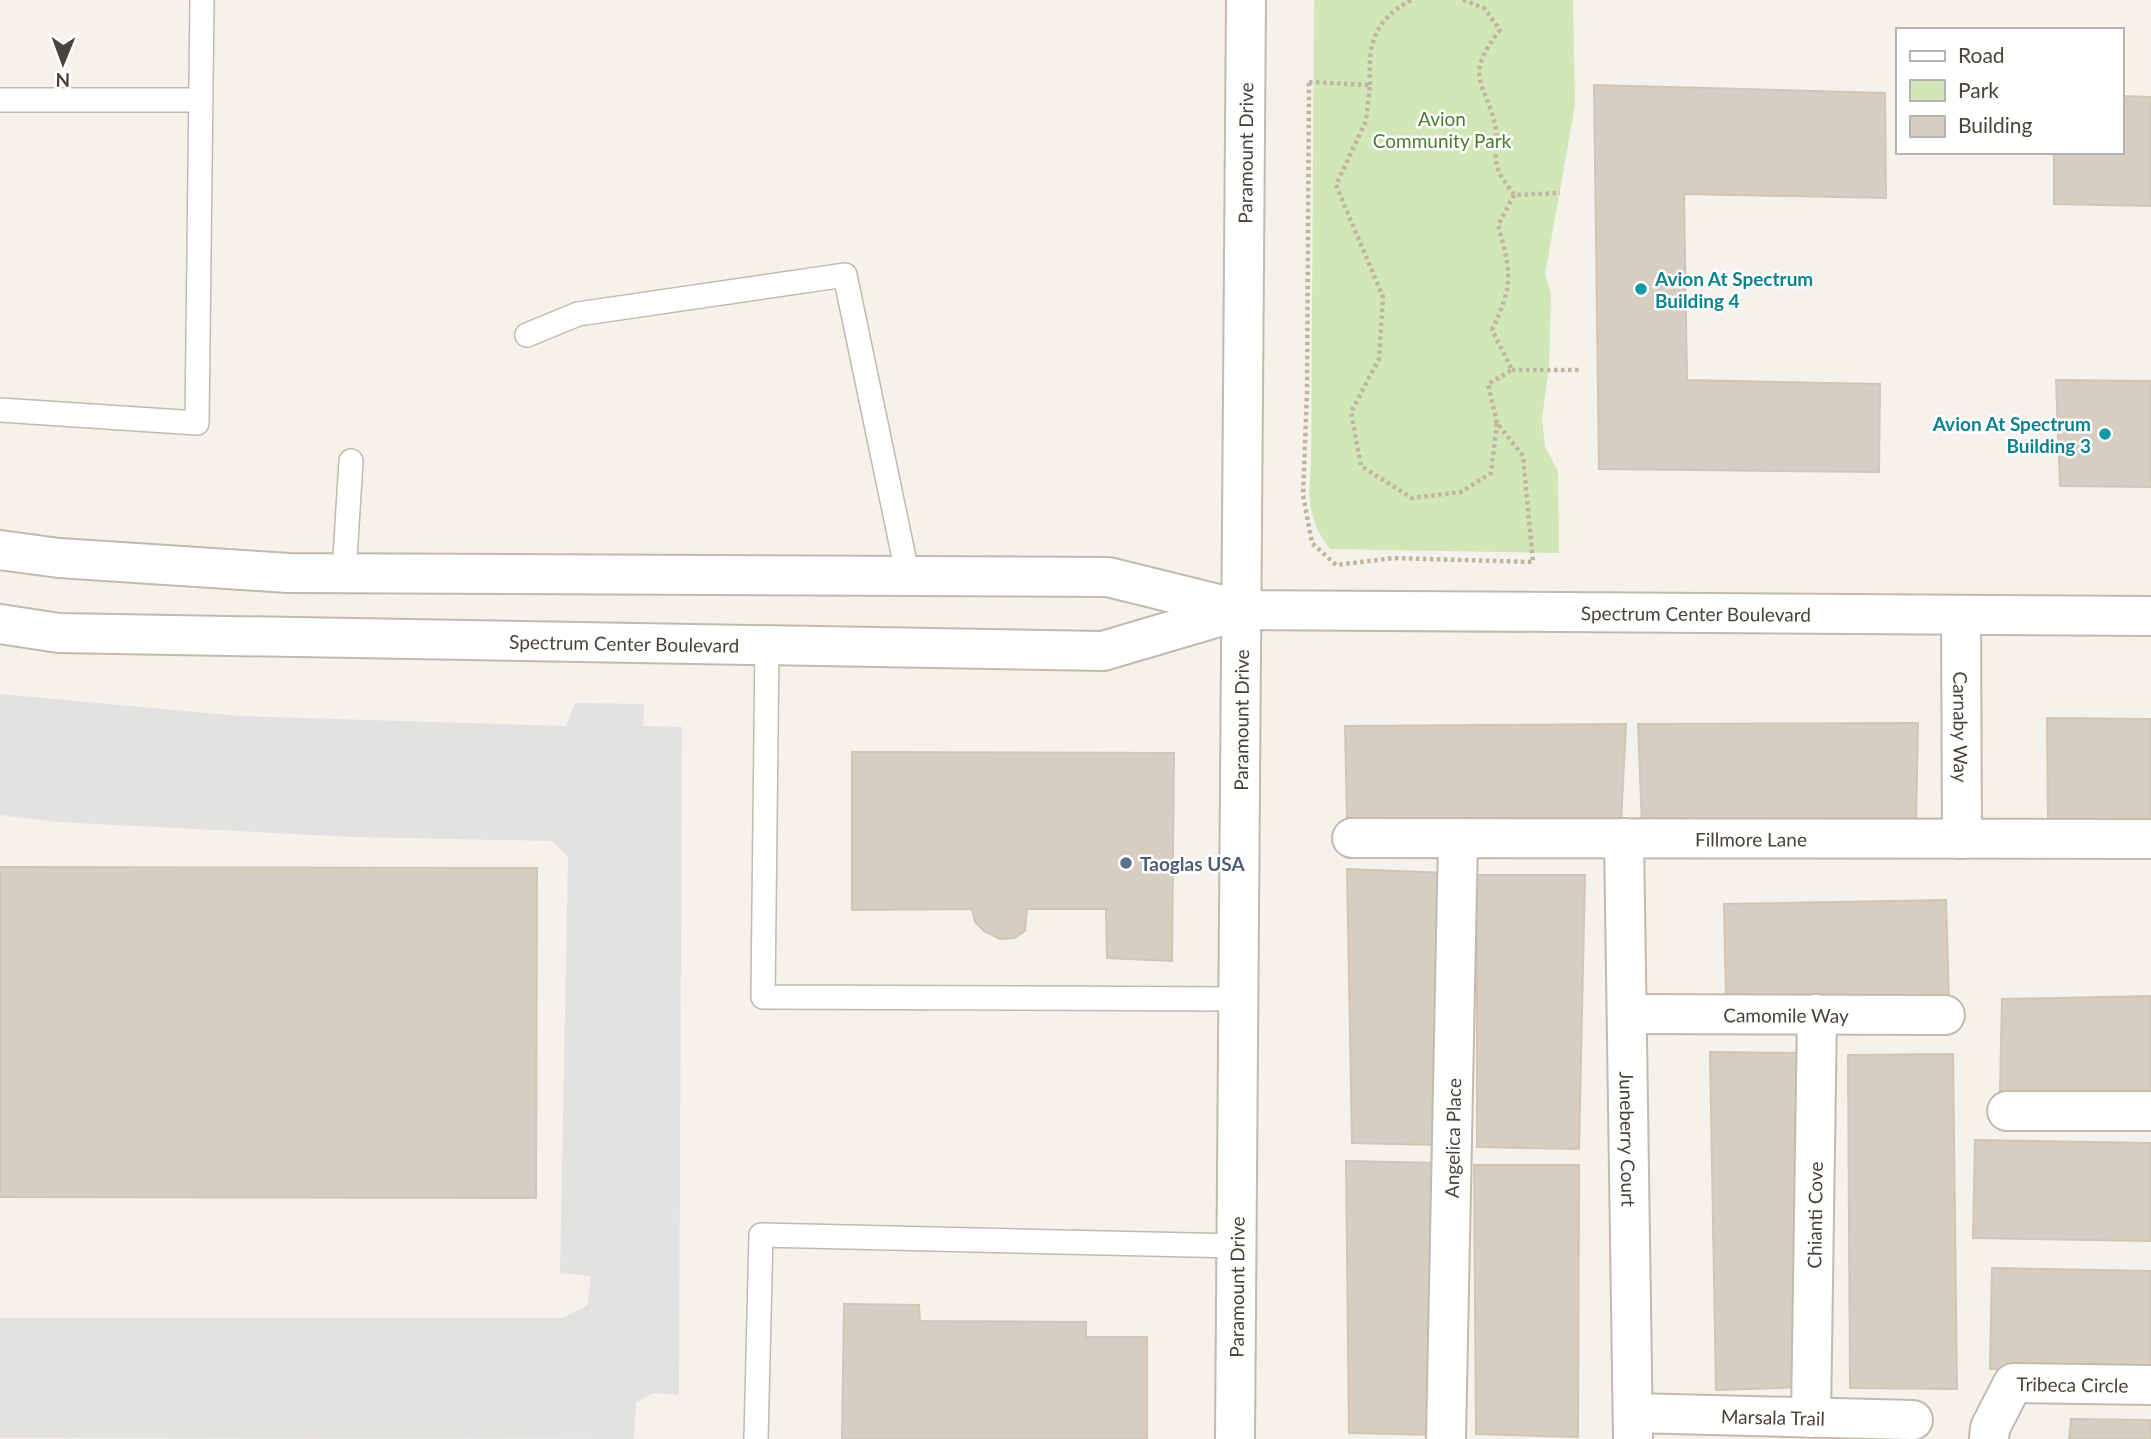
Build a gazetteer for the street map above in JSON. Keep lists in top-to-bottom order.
{
  "streets": {
    "street": [
      "Paramount Drive",
      "Spectrum Center Boulevard",
      "Carnaby Way",
      "Fillmore Lane",
      "Camomile Way",
      "Angelica Place",
      "Juneberry Court",
      "Chianti Cove",
      "Tribeca Circle",
      "Marsala Trail"
    ]
  },
  "crossings": [
    ["Paramount Drive", "Spectrum Center Boulevard"],
    ["Spectrum Center Boulevard", "Carnaby Way"],
    ["Carnaby Way", "Fillmore Lane"],
    ["Fillmore Lane", "Angelica Place"],
    ["Fillmore Lane", "Juneberry Court"],
    ["Camomile Way", "Juneberry Court"],
    ["Camomile Way", "Chianti Cove"],
    ["Juneberry Court", "Marsala Trail"],
    ["Chianti Cove", "Marsala Trail"]
  ],
  "parks": ["Avion Community Park"],
  "places": ["Avion At Spectrum Building 4", "Avion At Spectrum Building 3", "Taoglas USA"],
  "legend": ["Road", "Park", "Building"],
  "north": "bottom"
}
